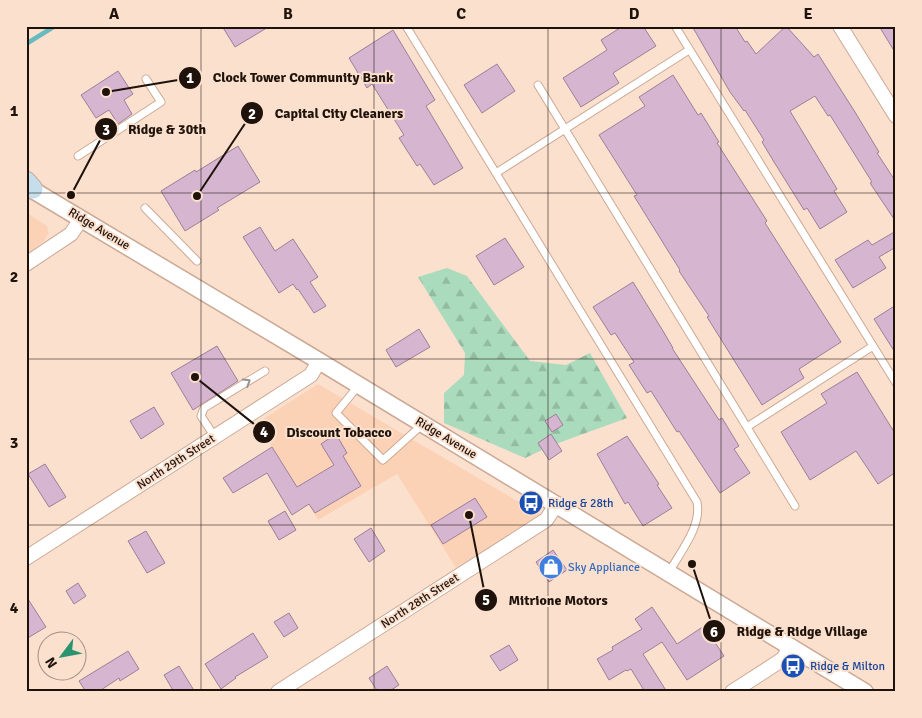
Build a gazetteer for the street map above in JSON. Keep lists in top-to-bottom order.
{
  "streets": {
    "street": ["Ridge Avenue", "North 29th Street", "North 28th Street"]
  },
  "crossings": [
    ["Ridge Avenue", "North 29th Street"],
    ["Ridge Avenue", "North 28th Street"]
  ],
  "places": {
    "other": [
      "Clock Tower Community Bank",
      "Ridge & 30th",
      "Capital City Cleaners",
      "Discount Tobacco",
      "Mitrione Motors",
      "Ridge & Ridge Village"
    ],
    "bus stop": ["Ridge & 28th", "Ridge & Milton"],
    "shop": ["Sky Appliance"]
  },
  "north": "bottom left",
  "grid": {
    "columns": [
      "A",
      "B",
      "C",
      "D",
      "E"
    ],
    "rows": [
      "1",
      "2",
      "3",
      "4"
    ]
  }
}
